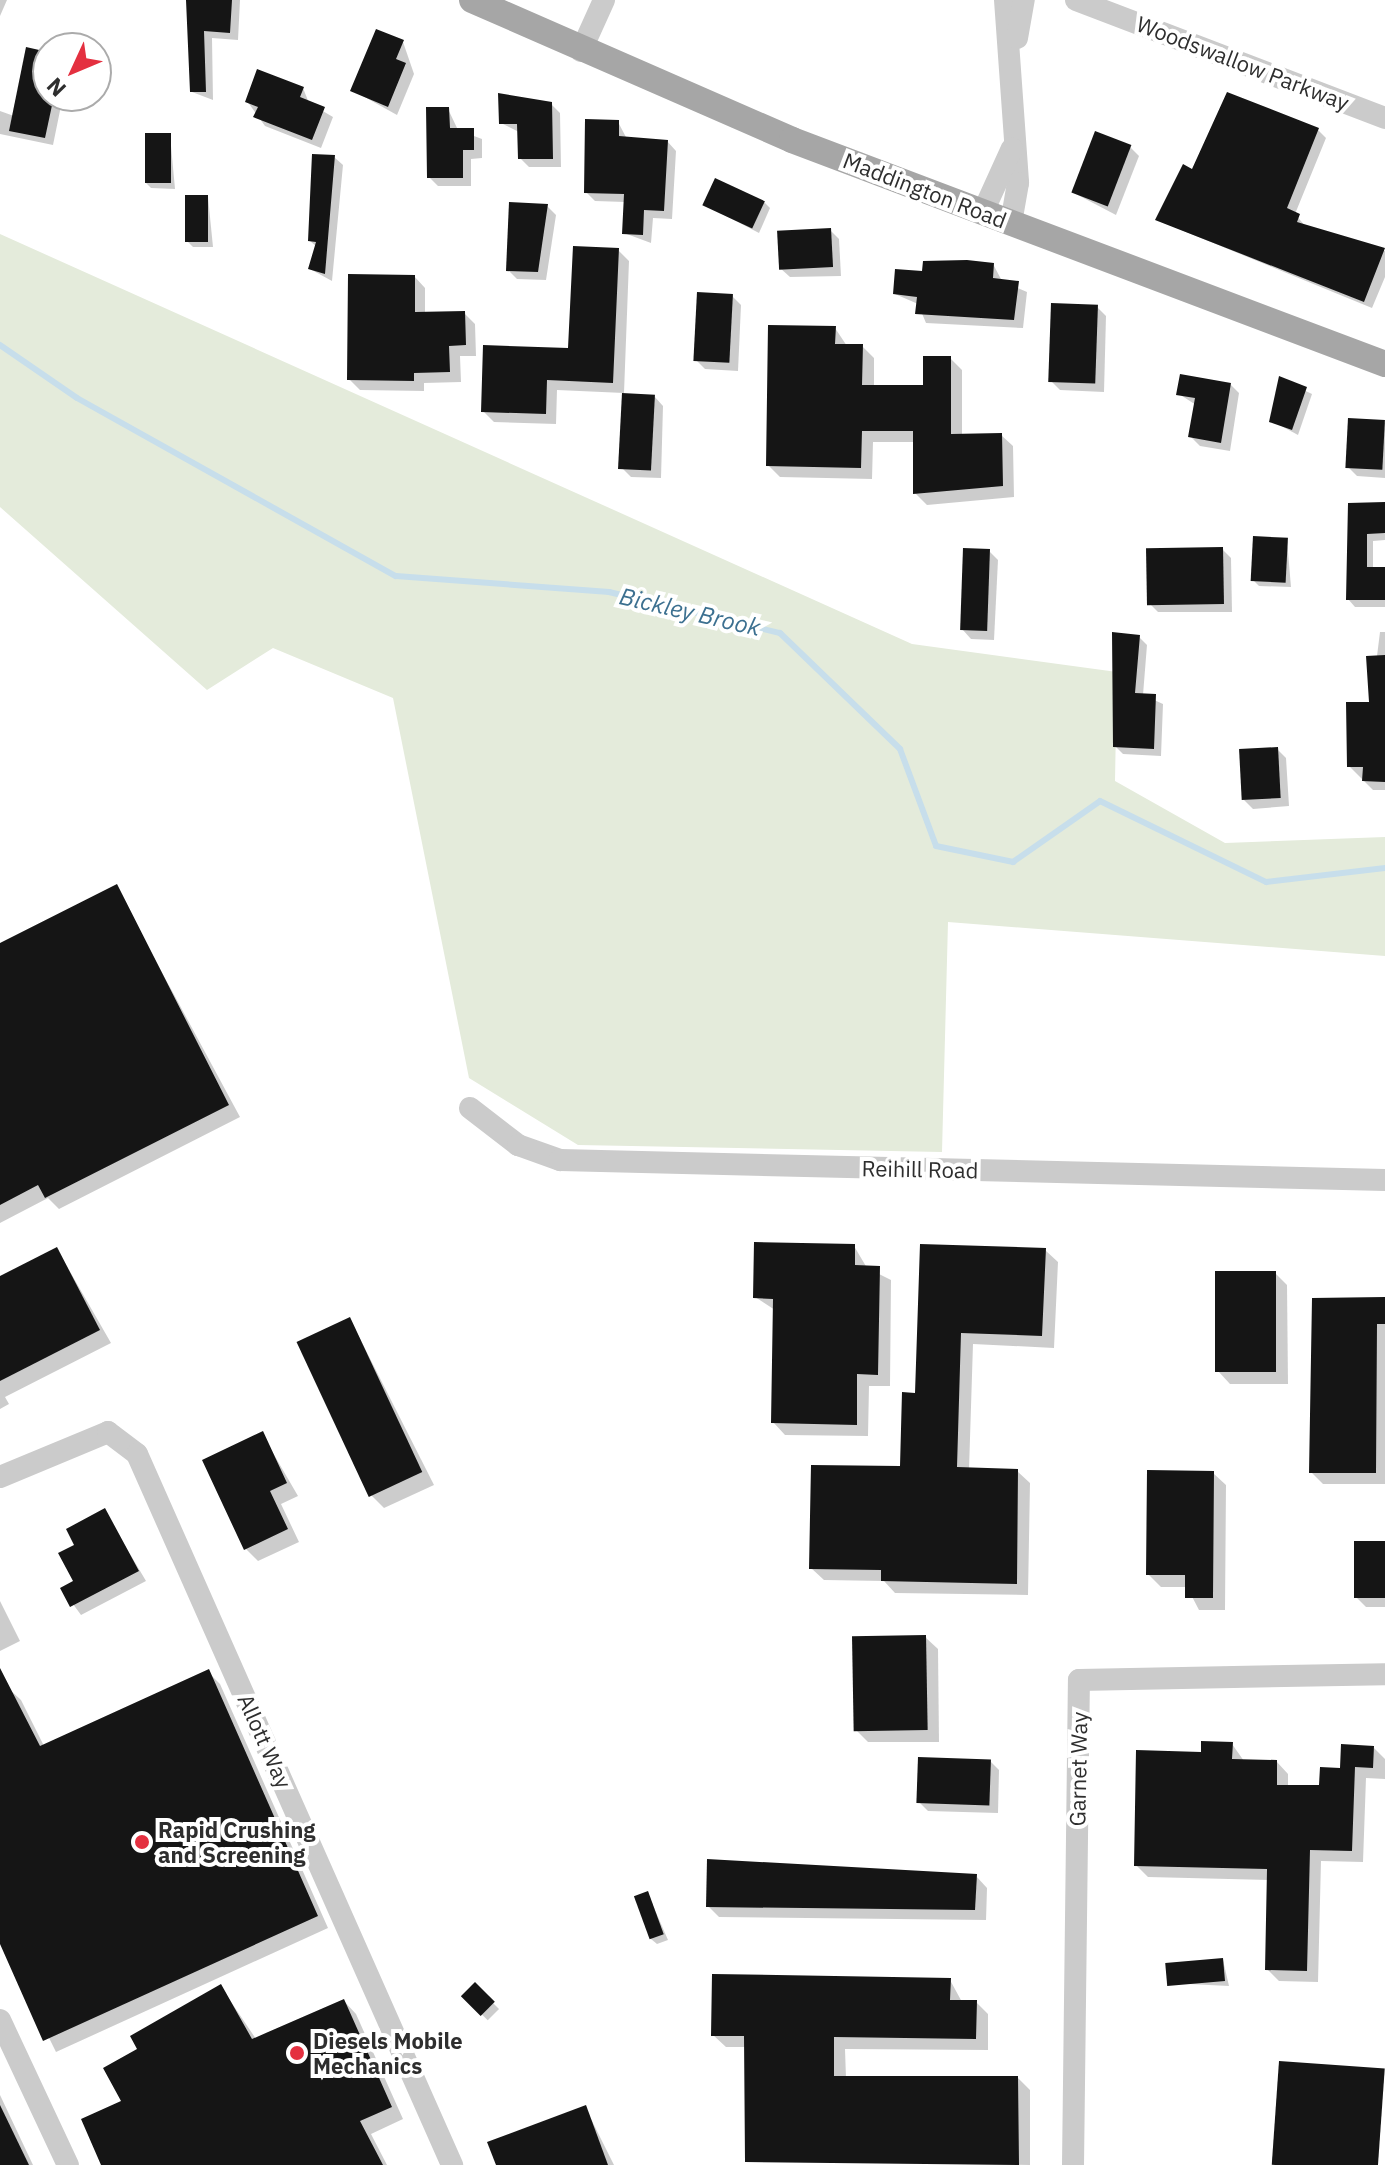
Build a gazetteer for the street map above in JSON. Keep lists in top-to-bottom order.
{
  "streets": {
    "main road": ["Maddington Road"],
    "street": [
      "Woodswallow Parkway",
      "Reihill Road",
      "Allott Way",
      "Garnet Way"
    ]
  },
  "water": ["Bickley Brook"],
  "places": ["Rapid Crushing and Screening", "Diesels Mobile Mechanics"],
  "north": "bottom left"
}
